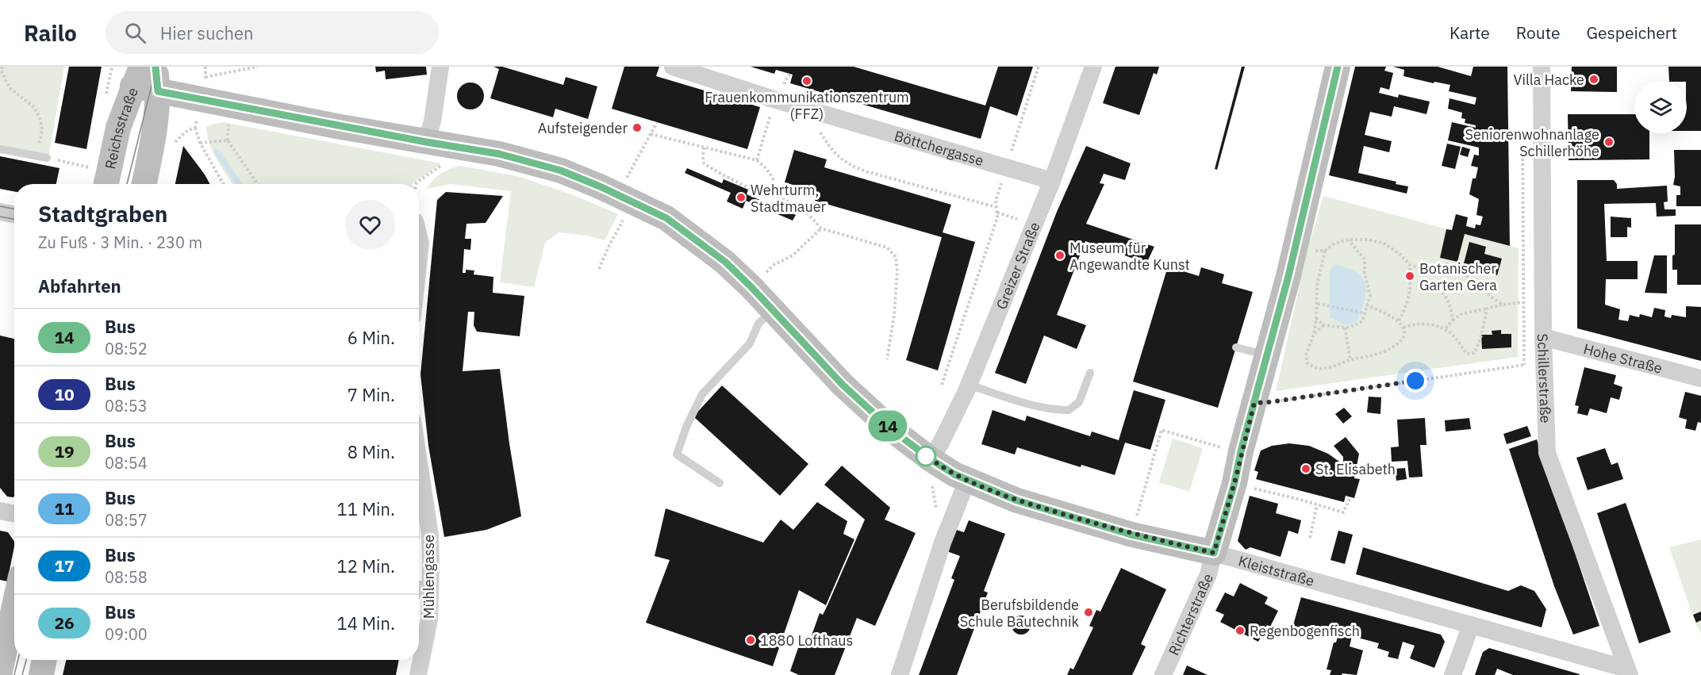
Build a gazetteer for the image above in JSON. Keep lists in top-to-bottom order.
{
  "streets": {
    "main road": ["Reichsstraße", "Kleiststraße"],
    "street": [
      "Böttchergasse",
      "Greizer Straße",
      "Hohe Straße",
      "Schillerstraße",
      "Mühlengasse",
      "Richterstraße"
    ]
  },
  "crossings": [
    ["Reichsstraße", "Kleiststraße"],
    ["Böttchergasse", "Greizer Straße"],
    ["Greizer Straße", "Kleiststraße"],
    ["Hohe Straße", "Schillerstraße"],
    ["Schillerstraße", "Kleiststraße"],
    ["Kleiststraße", "Richterstraße"]
  ],
  "places": [
    "Villa Hacke",
    "Frauenkommunikationszentrum (FFZ)",
    "Aufsteigender",
    "Seniorenwohnanlage Schillerhöhe",
    "Wehrturm, Stadtmauer",
    "Museum für Angewandte Kunst",
    "Botanischer Garten Gera",
    "St. Elisabeth",
    "Berufsbildende Schule Bautechnik",
    "Regenbogenfisch",
    "1880 Lofthaus"
  ],
  "lines": ["bus line 14"],
  "page": {
    "header": "Railo",
    "search": "Hier suchen",
    "nav": ["Karte", "Route", "Gespeichert"],
    "on_map": "14",
    "heading": [
      ["Stadtgraben", "Zu Fuß · 3 Min. · 230 m"],
      "Abfahrten"
    ],
    "list": [
      {
        "mark": "14",
        "name": "Bus",
        "note": "08:52",
        "value": "6 Min."
      },
      {
        "mark": "10",
        "name": "Bus",
        "note": "08:53",
        "value": "7 Min."
      },
      {
        "mark": "19",
        "name": "Bus",
        "note": "08:54",
        "value": "8 Min."
      },
      {
        "mark": "11",
        "name": "Bus",
        "note": "08:57",
        "value": "11 Min."
      },
      {
        "mark": "17",
        "name": "Bus",
        "note": "08:58",
        "value": "12 Min."
      },
      {
        "mark": "26",
        "name": "Bus",
        "note": "09:00",
        "value": "14 Min."
      }
    ]
  }
}
